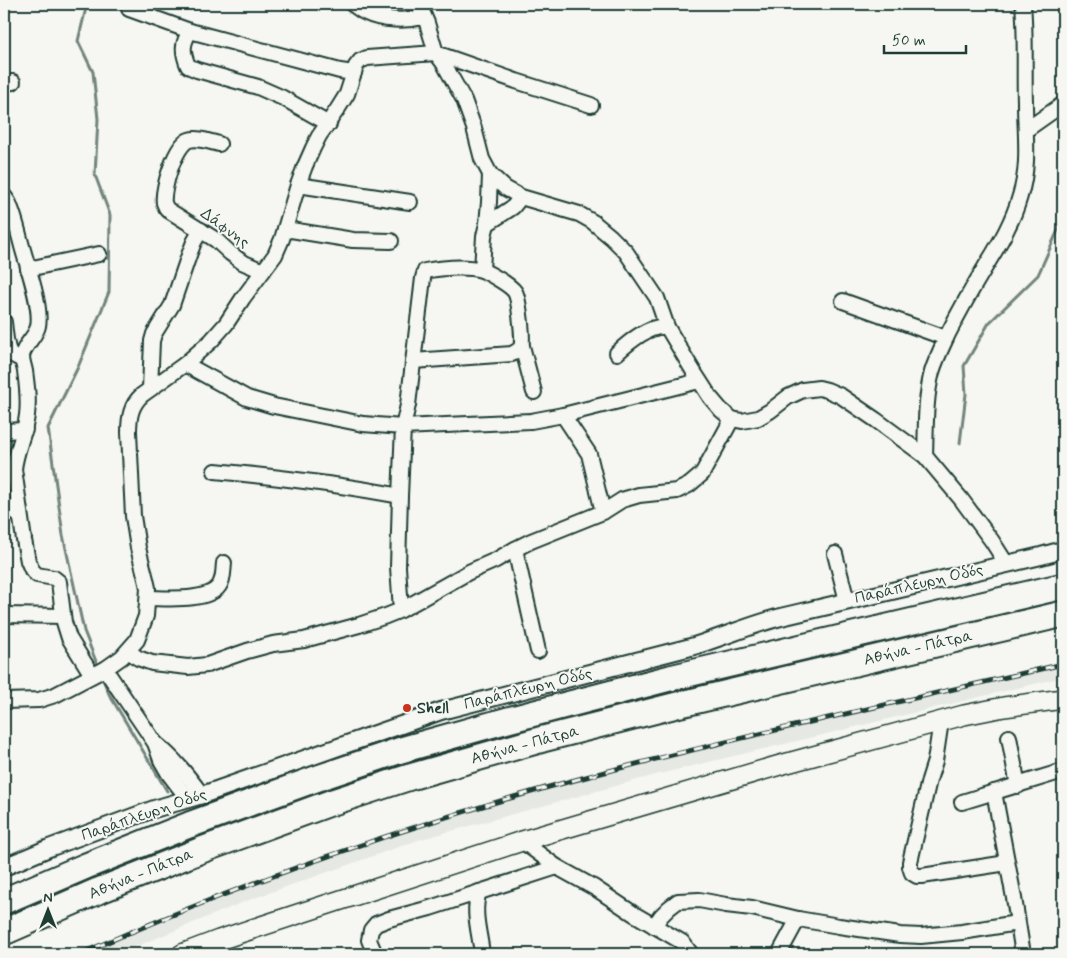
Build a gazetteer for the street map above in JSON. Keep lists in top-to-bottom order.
{
  "streets": {
    "highway": ["Αθήνα - Πάτρα"],
    "street": ["Δάφνης", "Παράπλευρη Οδός"]
  },
  "places": ["Shell"],
  "scale_bar": "50 m",
  "north": "top"
}
